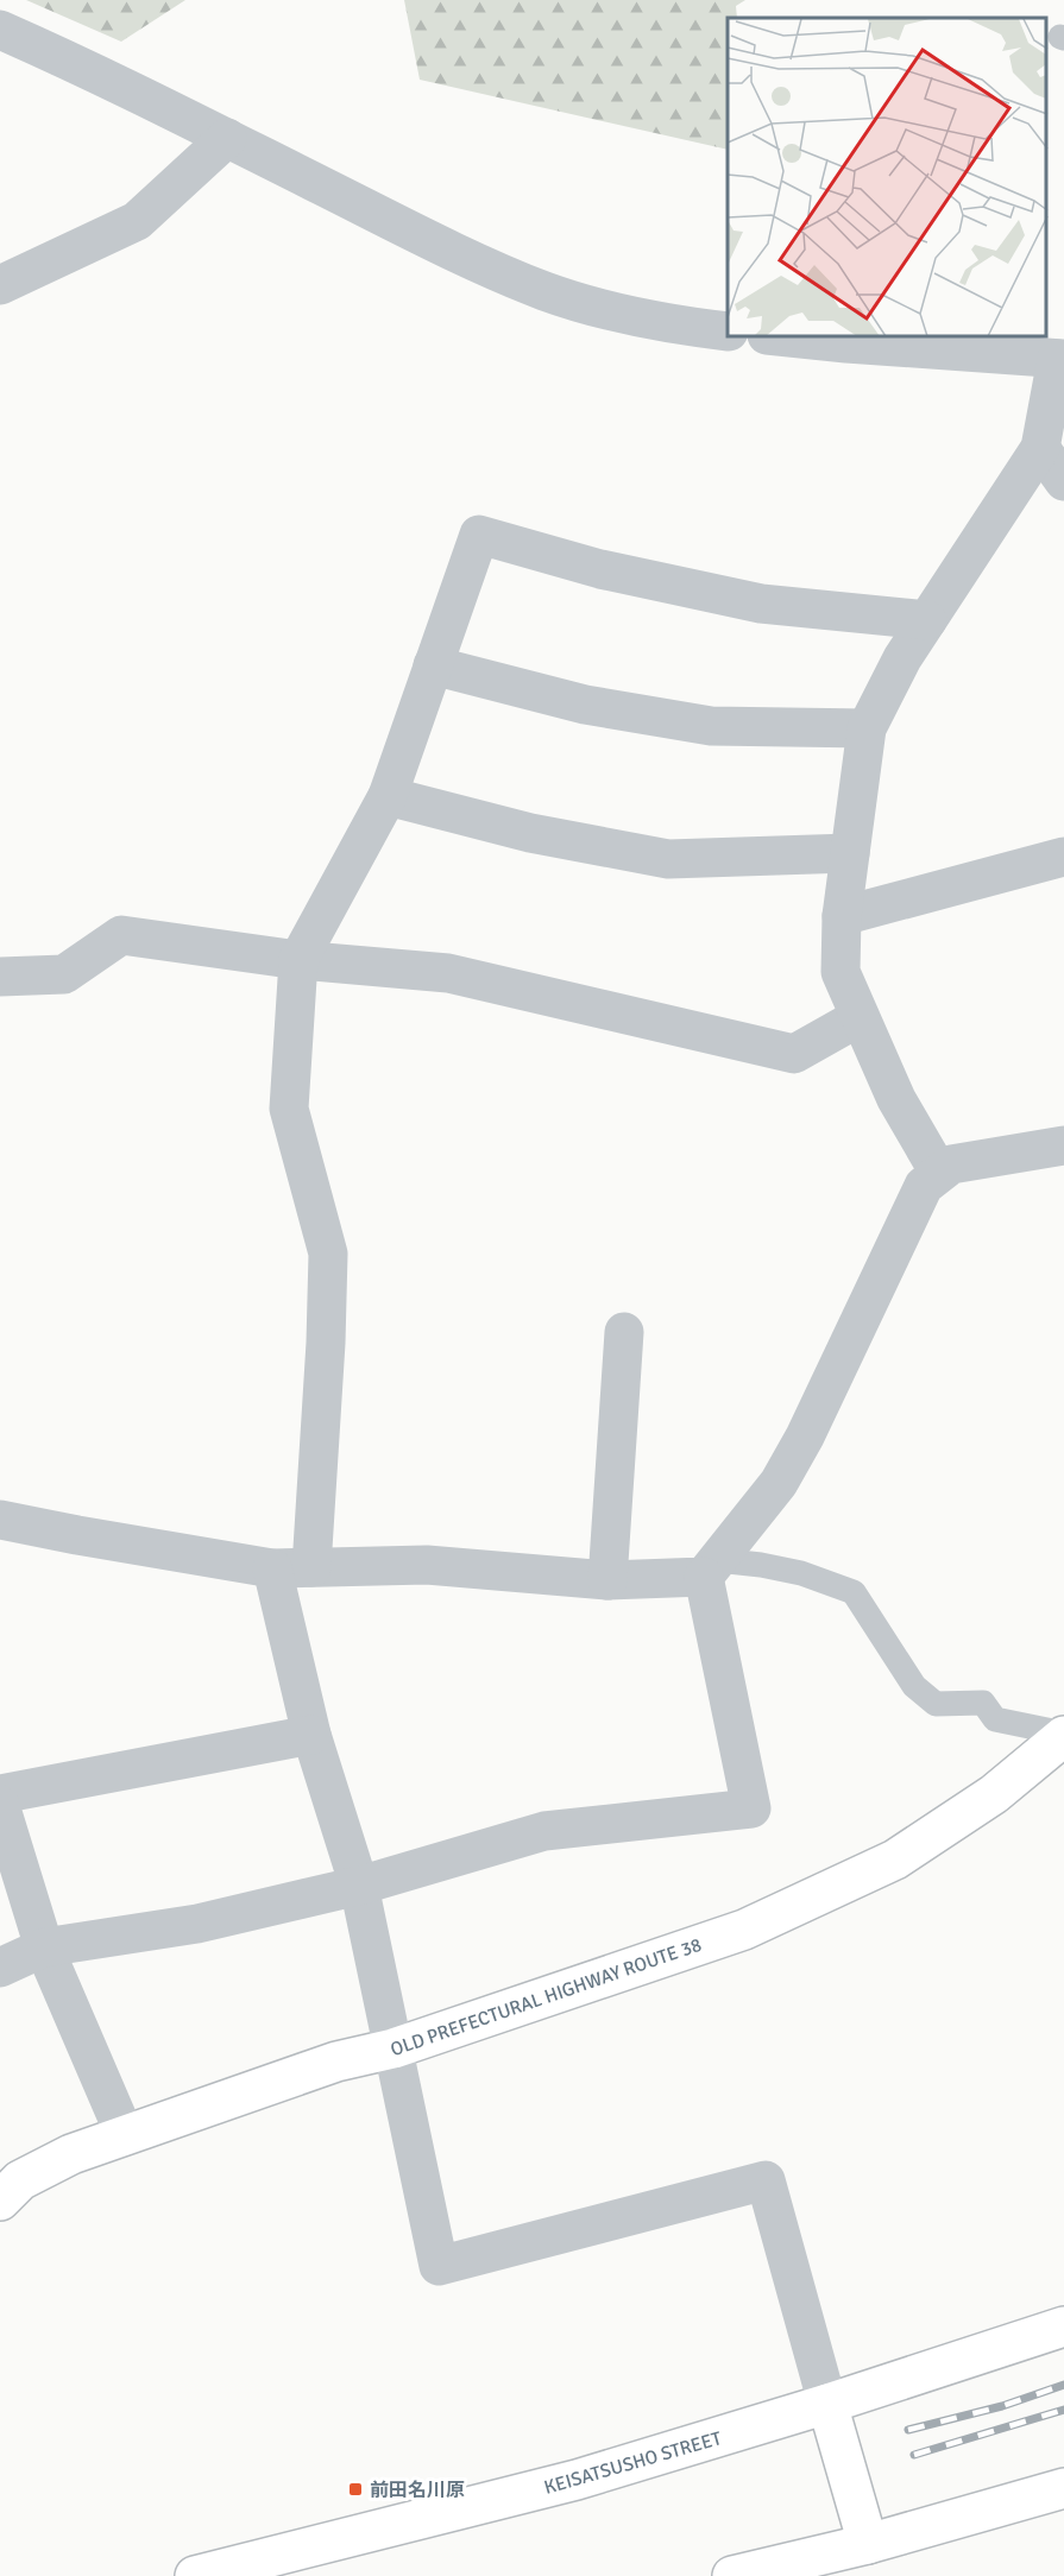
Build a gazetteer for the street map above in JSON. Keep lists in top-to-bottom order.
{
  "streets": {
    "main road": ["OLD PREFECTURAL HIGHWAY ROUTE 38", "KEISATSUSHO STREET"]
  },
  "places": {
    "transit": ["前田名川原"]
  }
}
